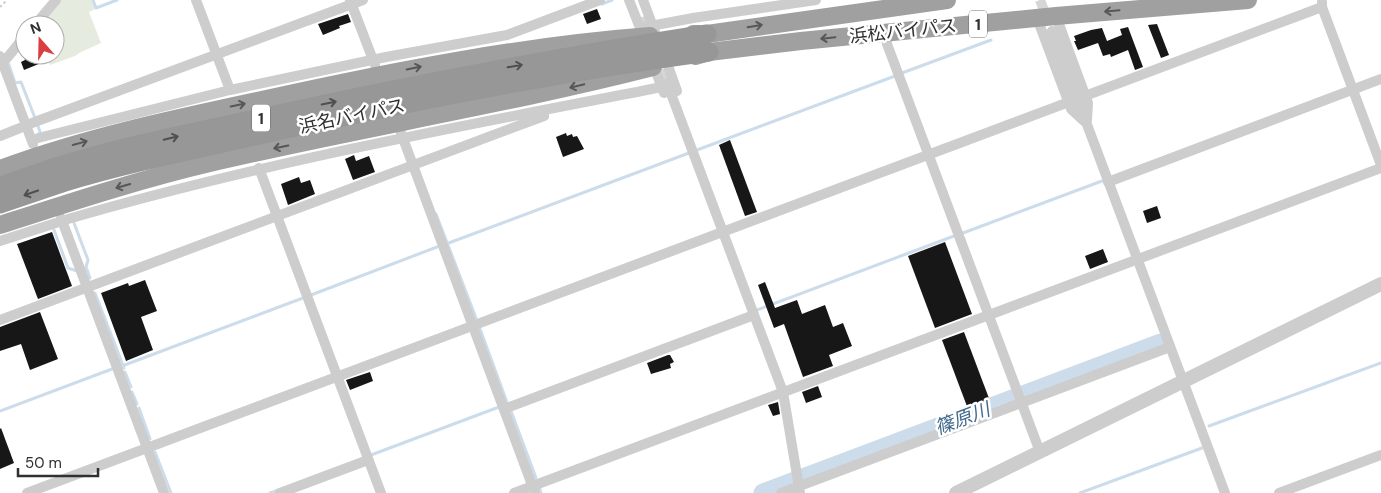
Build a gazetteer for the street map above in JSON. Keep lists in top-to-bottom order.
{
  "streets": {
    "highway": ["1", "浜松バイパス", "浜名バイパス"]
  },
  "crossings": [
    ["浜松バイパス", "浜名バイパス"]
  ],
  "water": ["篠原川"],
  "scale_bar": "50 m",
  "north": "top"
}
